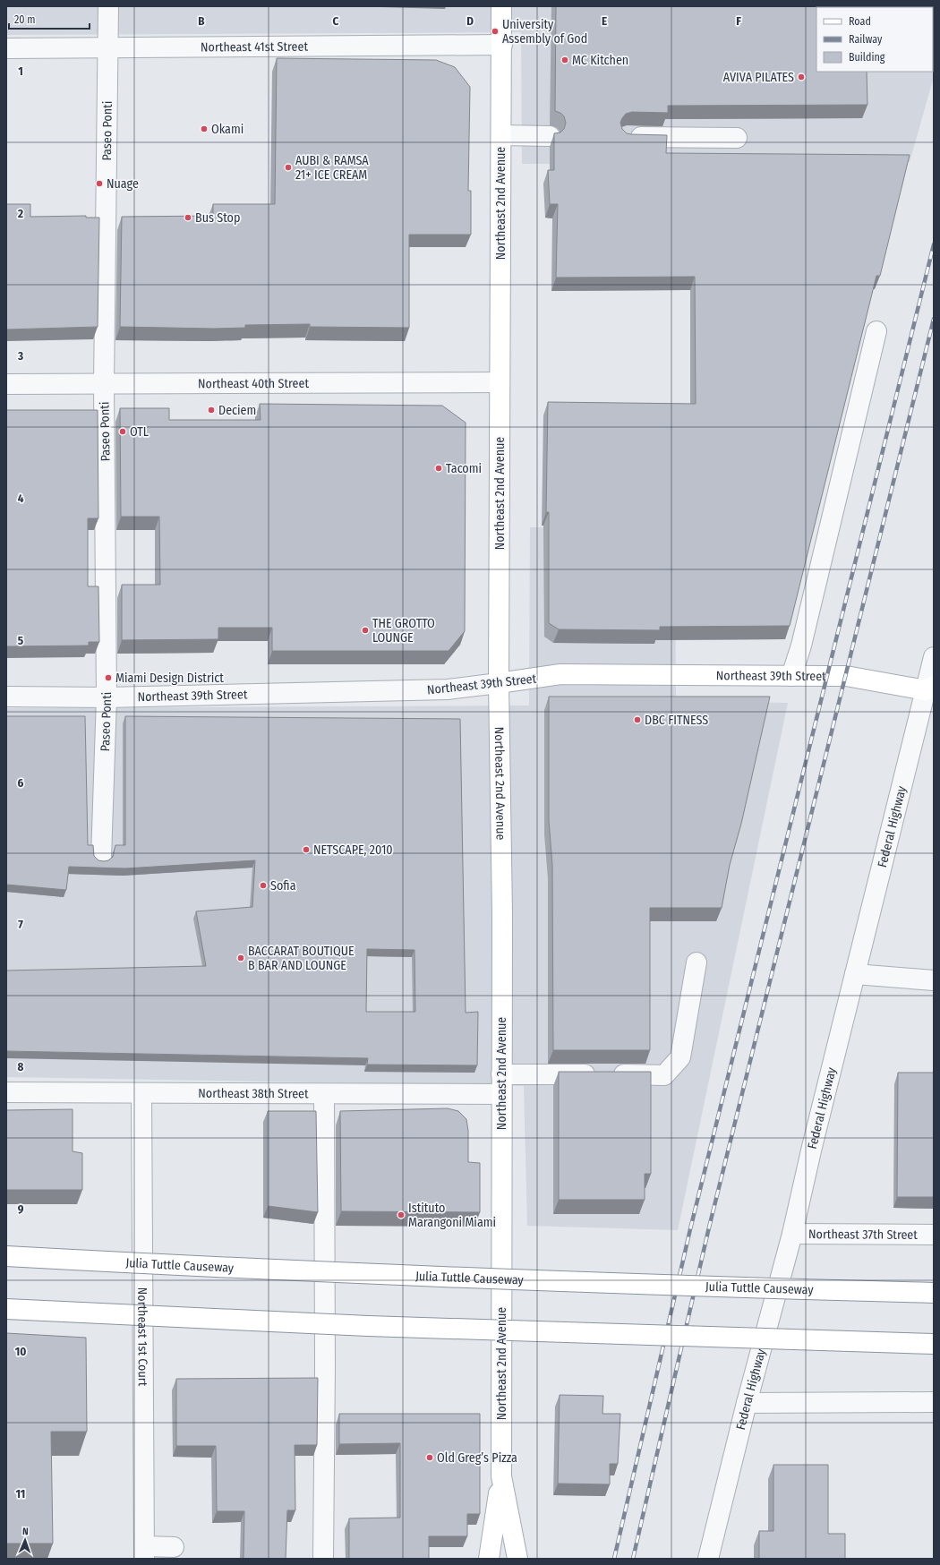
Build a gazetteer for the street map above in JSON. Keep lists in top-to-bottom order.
{
  "streets": {
    "main road": ["Northeast 2nd Avenue", "Northeast 39th Street", "Julia Tuttle Causeway"],
    "street": [
      "Northeast 41st Street",
      "Paseo Ponti",
      "Northeast 40th Street",
      "Federal Highway",
      "Northeast 38th Street",
      "Northeast 37th Street",
      "Northeast 1st Court"
    ]
  },
  "crossings": [
    ["Northeast 41st Street", "Paseo Ponti"],
    ["Northeast 41st Street", "Northeast 2nd Avenue"],
    ["Paseo Ponti", "Northeast 40th Street"],
    ["Paseo Ponti", "Northeast 39th Street"],
    ["Northeast 2nd Avenue", "Northeast 40th Street"],
    ["Northeast 2nd Avenue", "Northeast 39th Street"],
    ["Northeast 2nd Avenue", "Northeast 38th Street"],
    ["Northeast 39th Street", "Federal Highway"],
    ["Federal Highway", "Northeast 37th Street"],
    ["Northeast 38th Street", "Northeast 1st Court"]
  ],
  "places": [
    "University Assembly of God",
    "MC Kitchen",
    "AVIVA PILATES",
    "Okami",
    "AUBI & RAMSA 21+ ICE CREAM",
    "Nuage",
    "Bus Stop",
    "Deciem",
    "OTL",
    "Tacomi",
    "THE GROTTO LOUNGE",
    "Miami Design District",
    "DBC FITNESS",
    "NETSCAPE, 2010",
    "Sofia",
    "BACCARAT BOUTIQUE B BAR AND LOUNGE",
    "Istituto Marangoni Miami",
    "Old Greg’s Pizza"
  ],
  "legend": ["Road", "Railway", "Building"],
  "scale_bar": "20 m",
  "north": "top",
  "grid": {
    "columns": [
      "B",
      "C",
      "D",
      "E",
      "F"
    ],
    "rows": [
      "1",
      "2",
      "3",
      "4",
      "5",
      "6",
      "7",
      "8",
      "9",
      "10",
      "11"
    ]
  }
}
